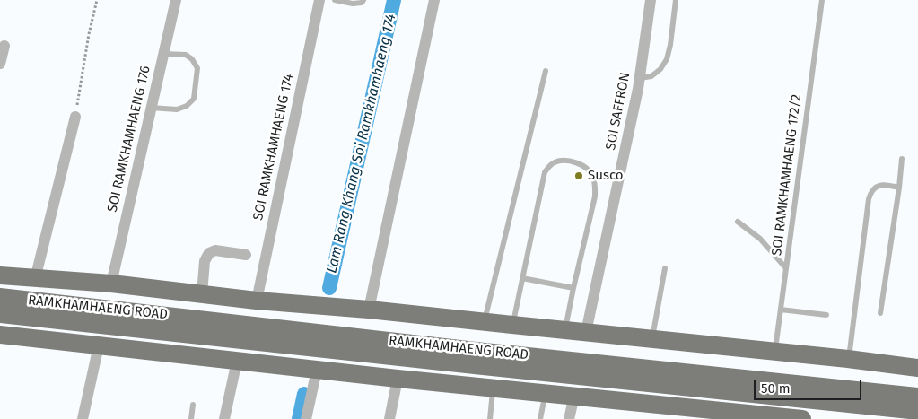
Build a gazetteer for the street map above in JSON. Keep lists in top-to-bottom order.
{
  "streets": {
    "main road": ["RAMKHAMHAENG ROAD"],
    "street": ["SOI SAFFRON", "SOI RAMKHAMHAENG 176", "SOI RAMKHAMHAENG 174"],
    "lane": ["SOI RAMKHAMHAENG 172/2"]
  },
  "crossings": [
    ["SOI SAFFRON", "RAMKHAMHAENG ROAD"],
    ["SOI RAMKHAMHAENG 176", "RAMKHAMHAENG ROAD"],
    ["SOI RAMKHAMHAENG 174", "RAMKHAMHAENG ROAD"],
    ["SOI RAMKHAMHAENG 172/2", "RAMKHAMHAENG ROAD"]
  ],
  "water": ["Lam Rang Khang Soi Ramkhamhaeng 174"],
  "places": ["Susco"],
  "scale_bar": "50 m"
}
